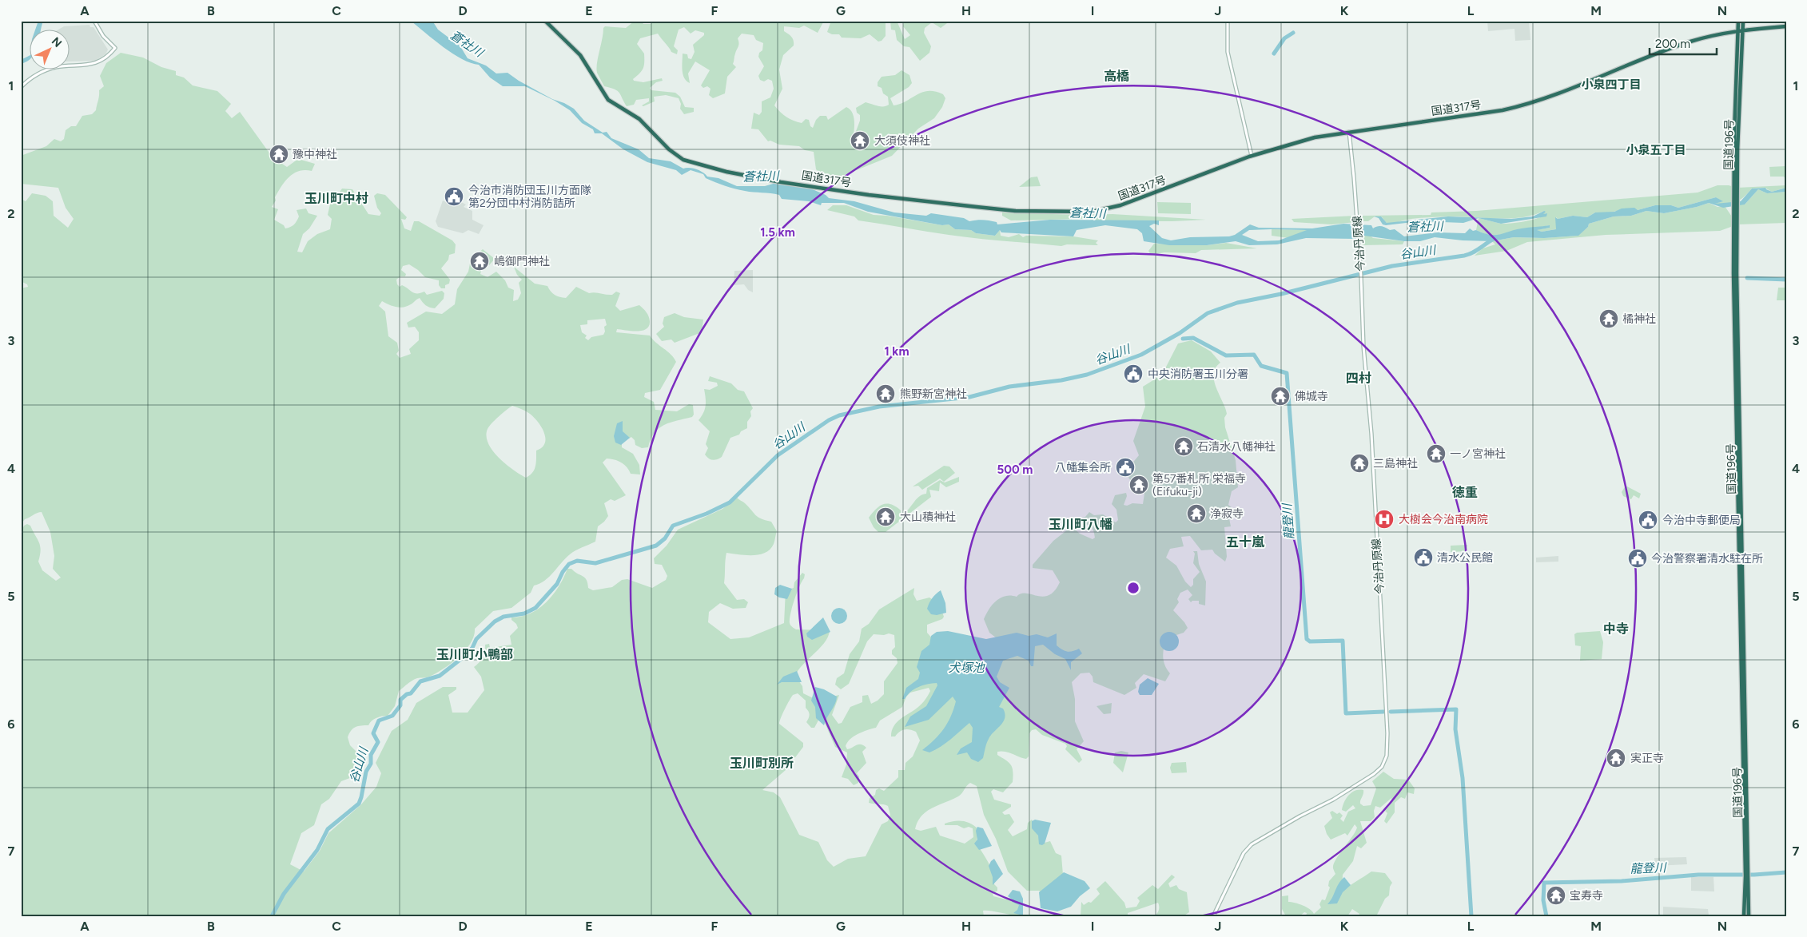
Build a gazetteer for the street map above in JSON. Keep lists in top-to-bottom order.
{
  "streets": {
    "highway": ["国道317号", "国道196号"],
    "main road": ["今治丹原線"]
  },
  "crossings": [
    ["国道317号", "国道196号"],
    ["国道317号", "今治丹原線"]
  ],
  "districts": [
    "高橋",
    "小泉四丁目",
    "小泉五丁目",
    "玉川町中村",
    "四村",
    "徳重",
    "玉川町八幡",
    "五十嵐",
    "中寺",
    "玉川町小鴨部",
    "玉川町別所"
  ],
  "water": [
    "蒼社川",
    "谷山川",
    "龍登川",
    "犬塚池"
  ],
  "places": {
    "temple": [
      "大須伎神社",
      "豫中神社",
      "嶋御門神社",
      "橘神社",
      "熊野新宮神社",
      "佛城寺",
      "石清水八幡神社",
      "一ノ宮神社",
      "三島神社",
      "第57番札所 栄福寺 (Eifuku-ji)",
      "浄寂寺",
      "大山積神社",
      "実正寺",
      "宝寿寺"
    ],
    "public building": [
      "今治市消防団玉川方面隊 第2分団中村消防詰所",
      "中央消防署玉川分署",
      "八幡集会所",
      "今治中寺郵便局",
      "清水公民館",
      "今治警察署清水駐在所"
    ],
    "hospital": ["大樹会今治南病院"]
  },
  "scale_bar": "200 m",
  "north": "top right",
  "grid": {
    "columns": [
      "A",
      "B",
      "C",
      "D",
      "E",
      "F",
      "G",
      "H",
      "I",
      "J",
      "K",
      "L",
      "M",
      "N"
    ],
    "rows": [
      "1",
      "2",
      "3",
      "4",
      "5",
      "6",
      "7"
    ]
  },
  "rings": ["1.5 km", "1 km", "500 m"]
}
